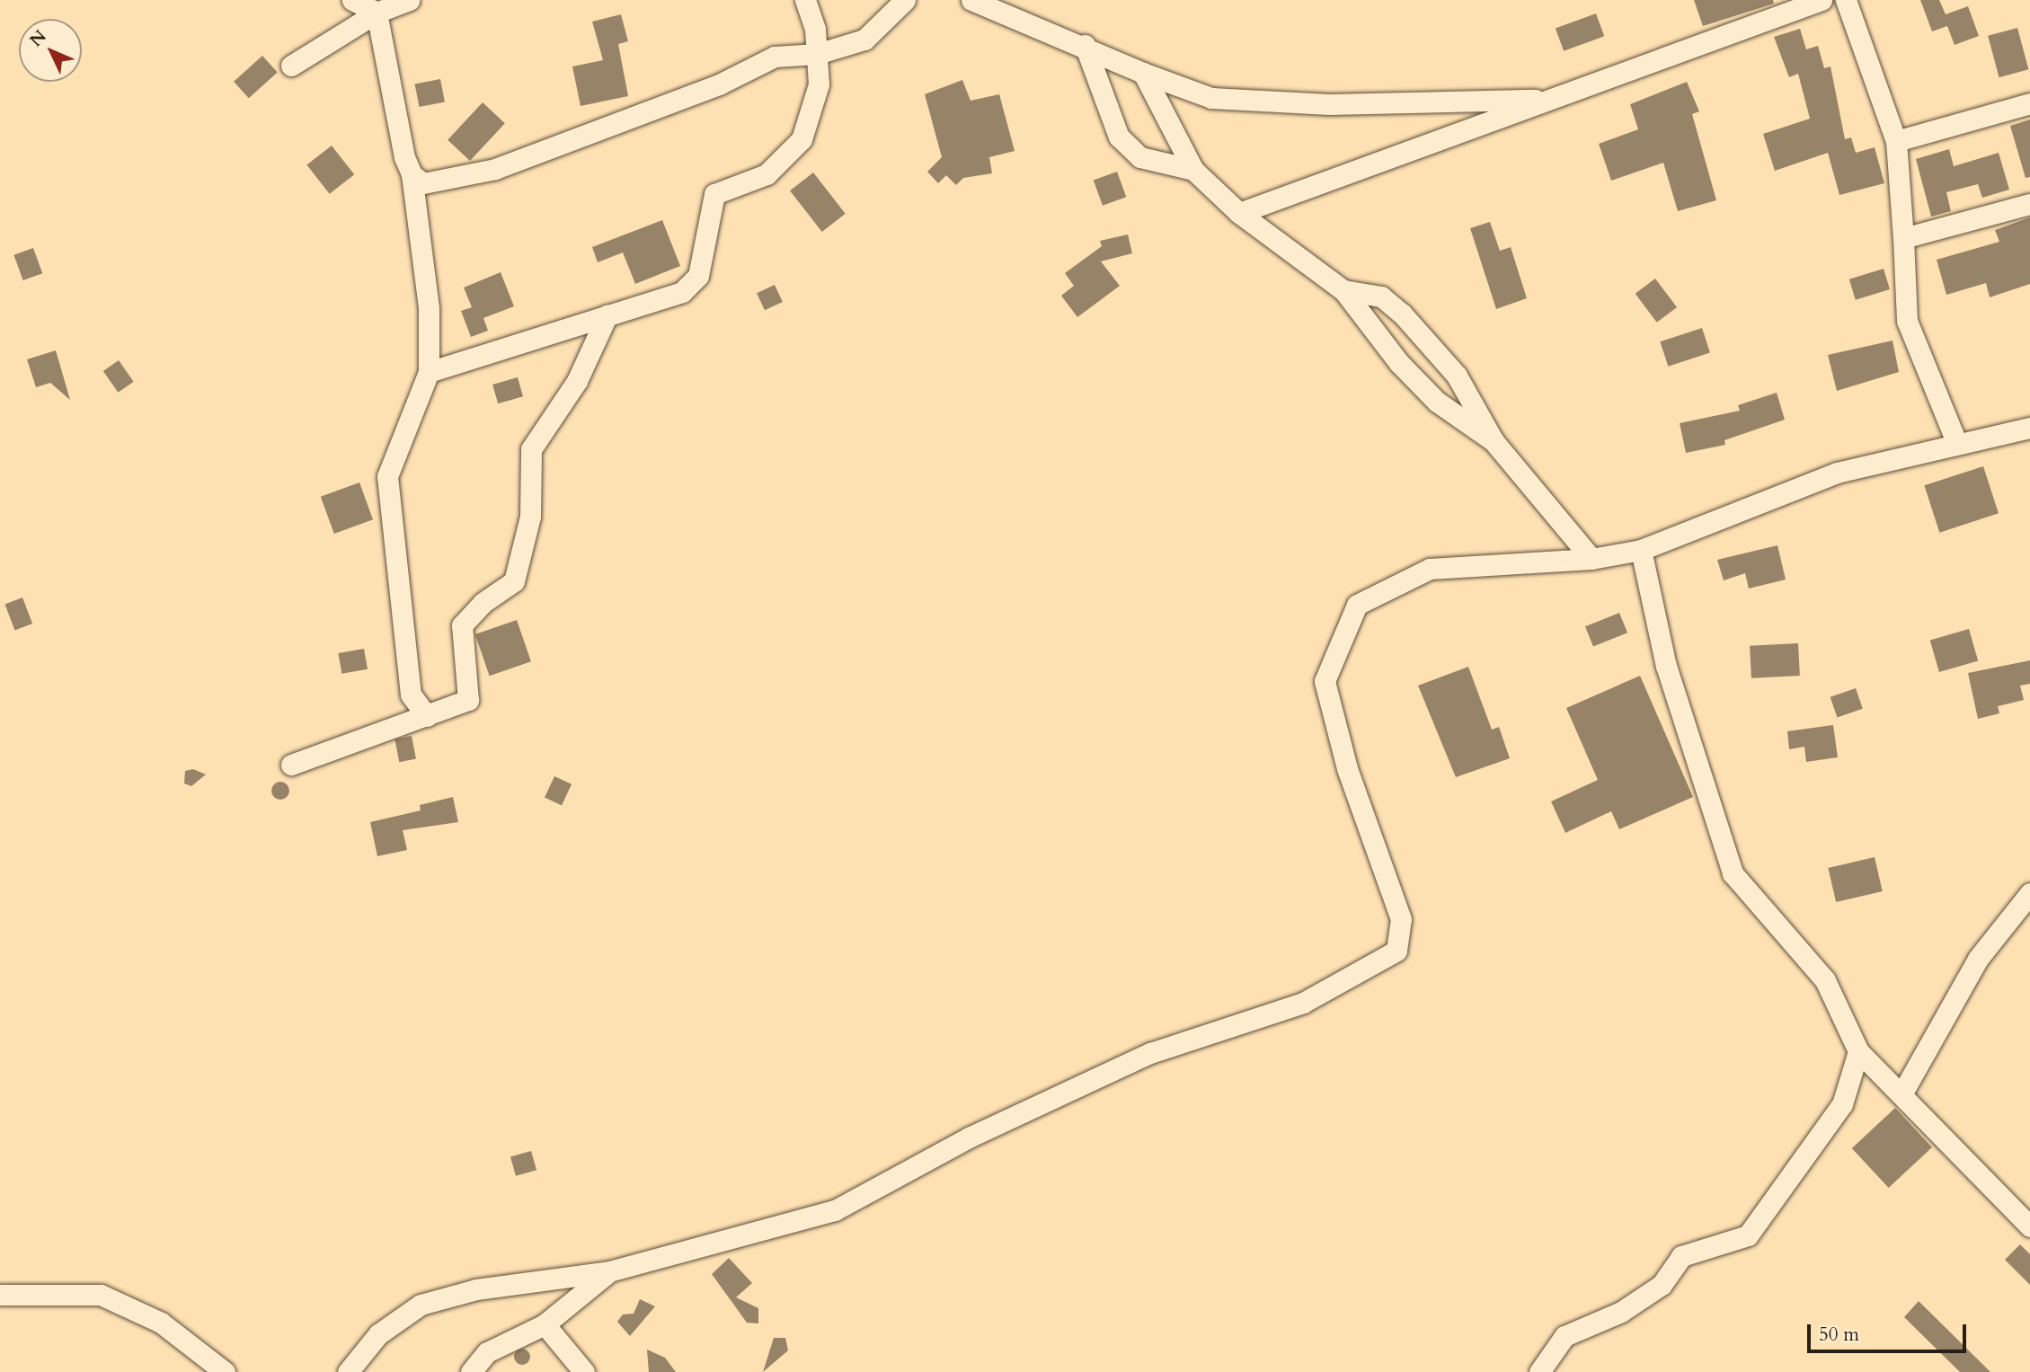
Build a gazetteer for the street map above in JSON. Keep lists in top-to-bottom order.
{
  "scale_bar": "50 m",
  "north": "top left"
}
